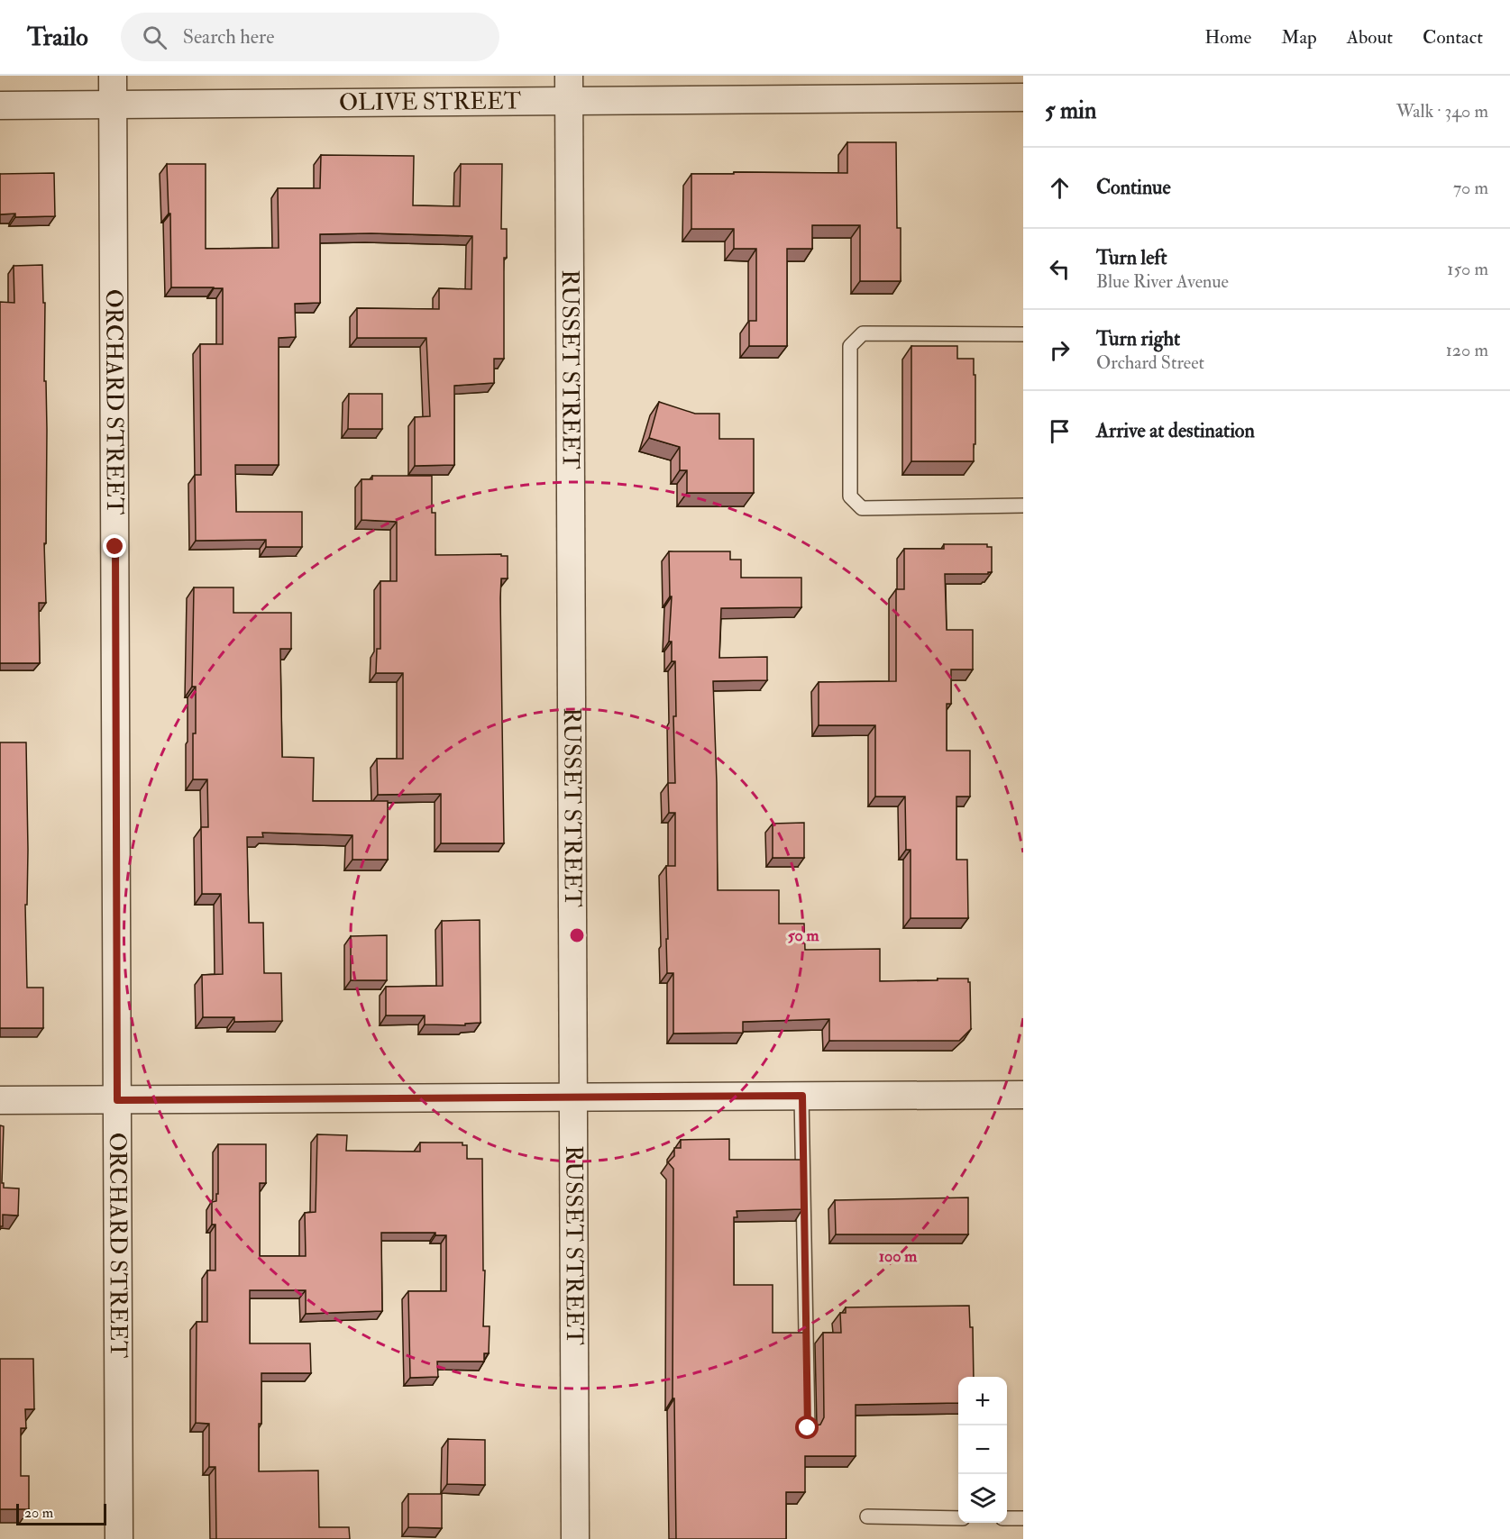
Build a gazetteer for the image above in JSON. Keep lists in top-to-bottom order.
{
  "streets": {
    "street": ["OLIVE STREET", "RUSSET STREET", "ORCHARD STREET"]
  },
  "crossings": [
    ["OLIVE STREET", "RUSSET STREET"],
    ["OLIVE STREET", "ORCHARD STREET"]
  ],
  "scale_bar": "20 m",
  "page": {
    "header": "Trailo",
    "search": "Search here",
    "nav": [
      "Home",
      "Map",
      "About",
      "Contact"
    ],
    "heading": ["5 min", "Walk · 340 m"],
    "list": [
      ["Continue", "70 m"],
      ["Turn left", "Blue River Avenue", "150 m"],
      ["Turn right", "Orchard Street", "120 m"],
      "Arrive at destination"
    ],
    "map_buttons": ["+", "−"],
    "scale": "20 m"
  },
  "rings": ["50 m", "100 m"]
}
